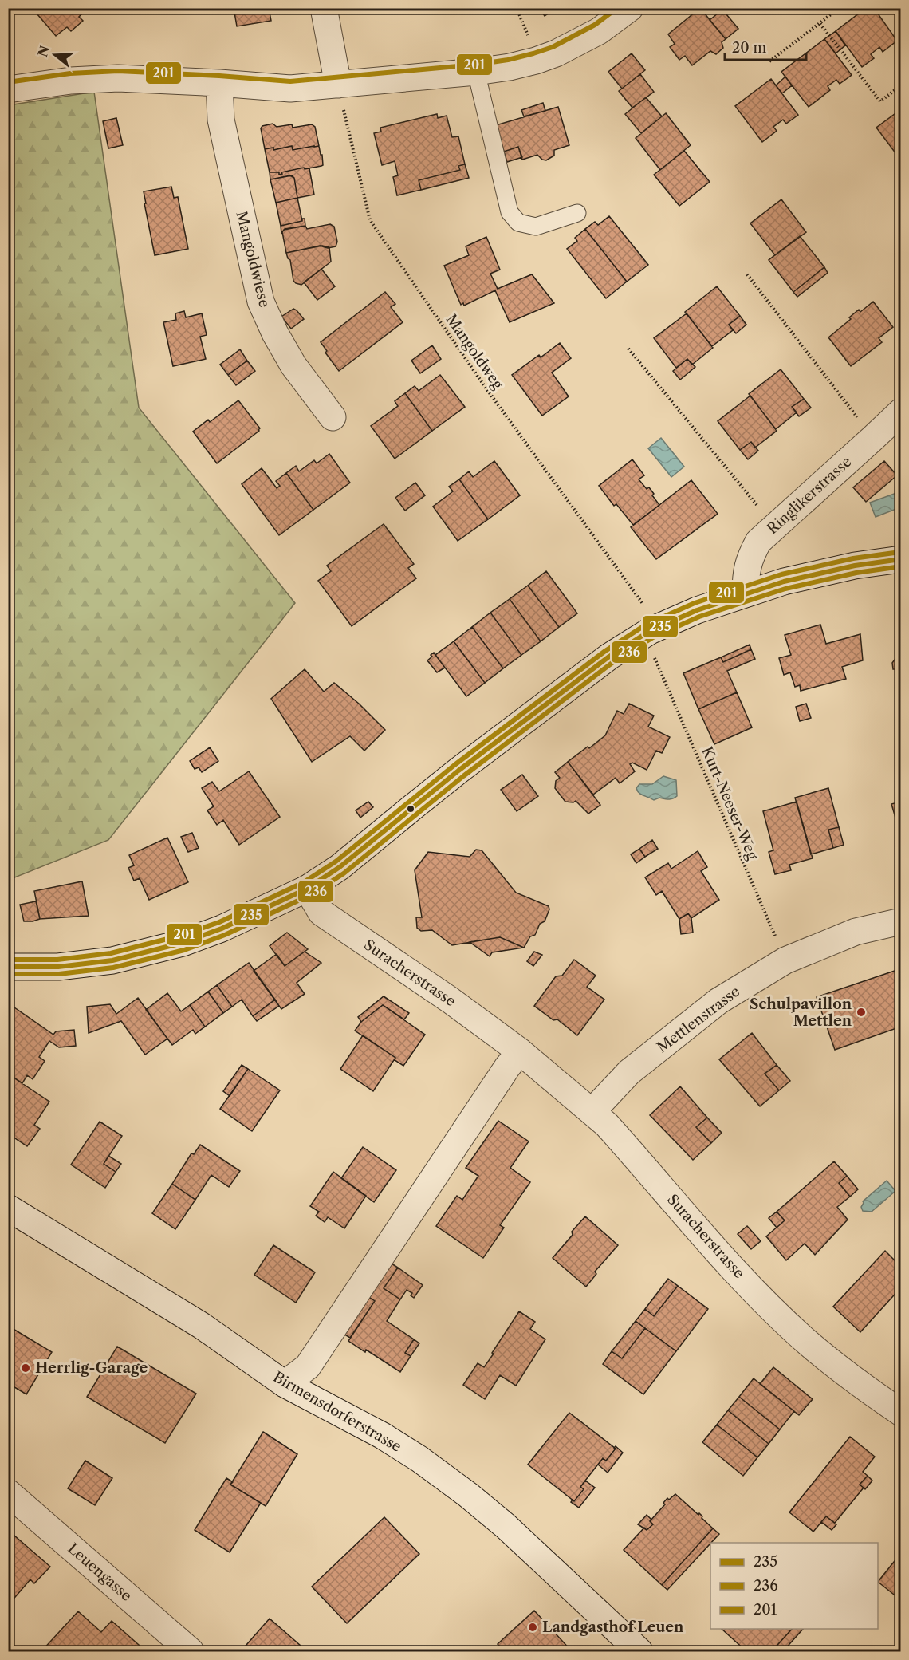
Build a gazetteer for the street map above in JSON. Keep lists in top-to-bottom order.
{
  "streets": {
    "street": [
      "Mangoldwiese",
      "Ringlikerstrasse",
      "Suracherstrasse",
      "Mettlenstrasse",
      "Birmensdorferstrasse",
      "Leuengasse"
    ],
    "path": ["Mangoldweg", "Kurt-Neeser-Weg"]
  },
  "crossings": [
    ["Kurt-Neeser-Weg", "Mettlenstrasse"],
    ["Suracherstrasse", "Mettlenstrasse"]
  ],
  "places": ["Schulpavillon Mettlen", "Herrlig-Garage", "Landgasthof Leuen"],
  "lines": ["transit line 201", "transit line 235", "transit line 236"],
  "legend": ["235", "236", "201"],
  "scale_bar": "20 m",
  "north": "left"
}
